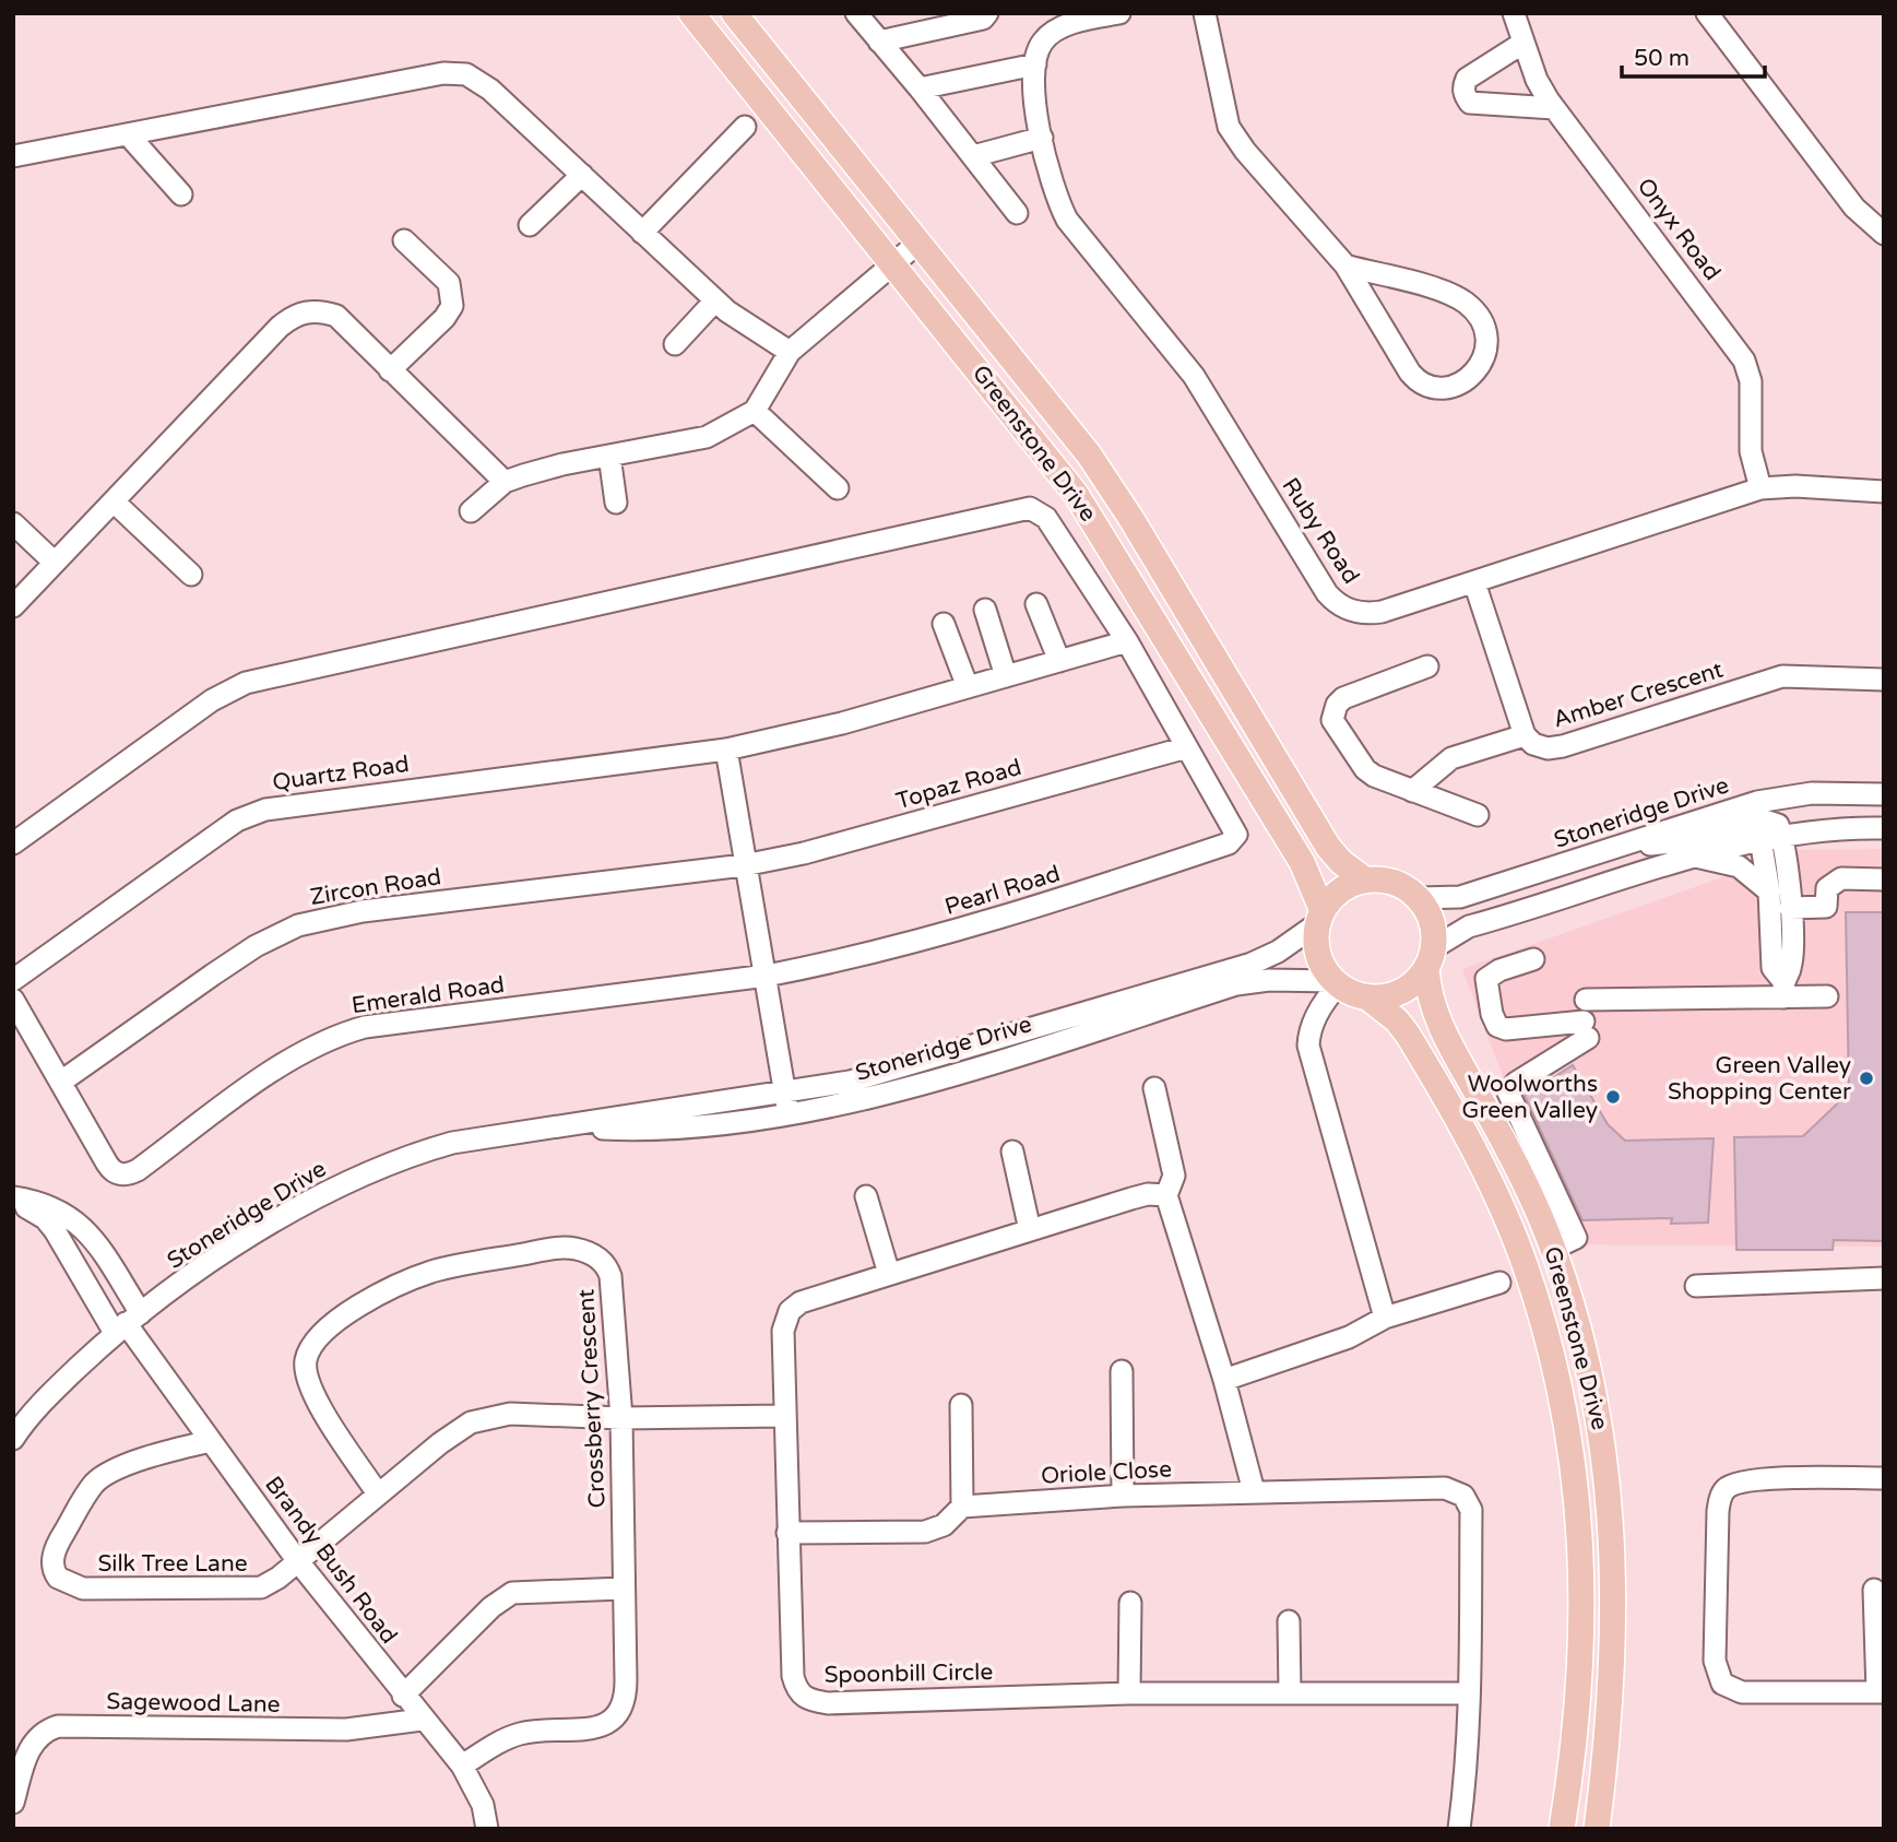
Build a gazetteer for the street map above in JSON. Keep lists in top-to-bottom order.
{
  "streets": {
    "main road": ["Greenstone Drive"],
    "street": [
      "Onyx Road",
      "Ruby Road",
      "Amber Crescent",
      "Quartz Road",
      "Topaz Road",
      "Stoneridge Drive",
      "Zircon Road",
      "Pearl Road",
      "Emerald Road",
      "Crossberry Crescent",
      "Oriole Close",
      "Brandy Bush Road",
      "Silk Tree Lane",
      "Spoonbill Circle",
      "Sagewood Lane"
    ]
  },
  "crossings": [
    ["Onyx Road", "Ruby Road"],
    ["Greenstone Drive", "Stoneridge Drive"],
    ["Ruby Road", "Amber Crescent"],
    ["Topaz Road", "Zircon Road"],
    ["Topaz Road", "Pearl Road"],
    ["Stoneridge Drive", "Brandy Bush Road"],
    ["Zircon Road", "Emerald Road"],
    ["Pearl Road", "Emerald Road"],
    ["Crossberry Crescent", "Brandy Bush Road"],
    ["Brandy Bush Road", "Silk Tree Lane"],
    ["Brandy Bush Road", "Sagewood Lane"]
  ],
  "places": ["Green Valley Shopping Center", "Woolworths Green Valley"],
  "scale_bar": "50 m"
}
